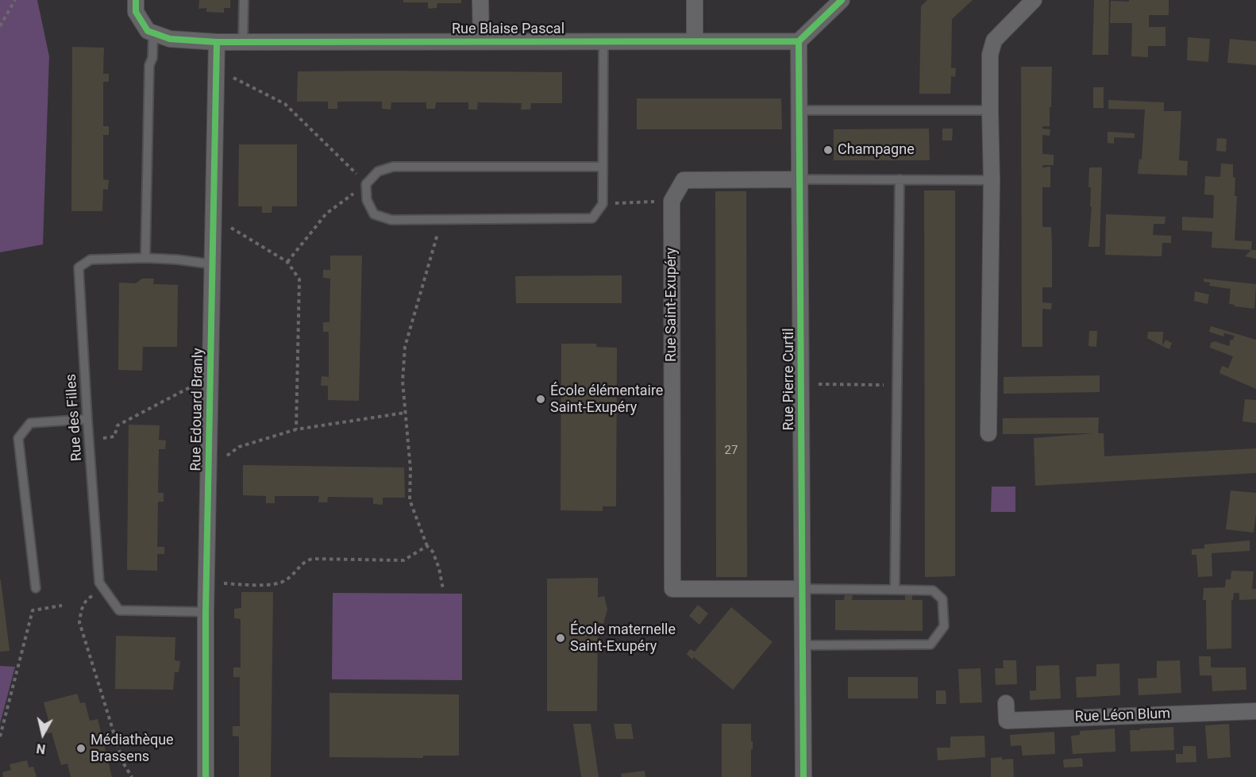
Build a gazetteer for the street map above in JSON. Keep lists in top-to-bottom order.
{
  "streets": {
    "street": [
      "Rue Blaise Pascal",
      "Rue Saint-Exupéry",
      "Rue Pierre Curtil",
      "Rue Edouard Branly",
      "Rue Léon Blum"
    ],
    "lane": ["Rue des Filles"]
  },
  "crossings": [
    ["Rue Blaise Pascal", "Rue Pierre Curtil"],
    ["Rue Blaise Pascal", "Rue Edouard Branly"],
    ["Rue Saint-Exupéry", "Rue Pierre Curtil"],
    ["Rue Edouard Branly", "Rue des Filles"]
  ],
  "places": [
    "Champagne",
    "École élémentaire Saint-Exupéry",
    "École maternelle Saint-Exupéry",
    "Médiathèque Brassens"
  ],
  "house_numbers": ["27"],
  "north": "bottom"
}
